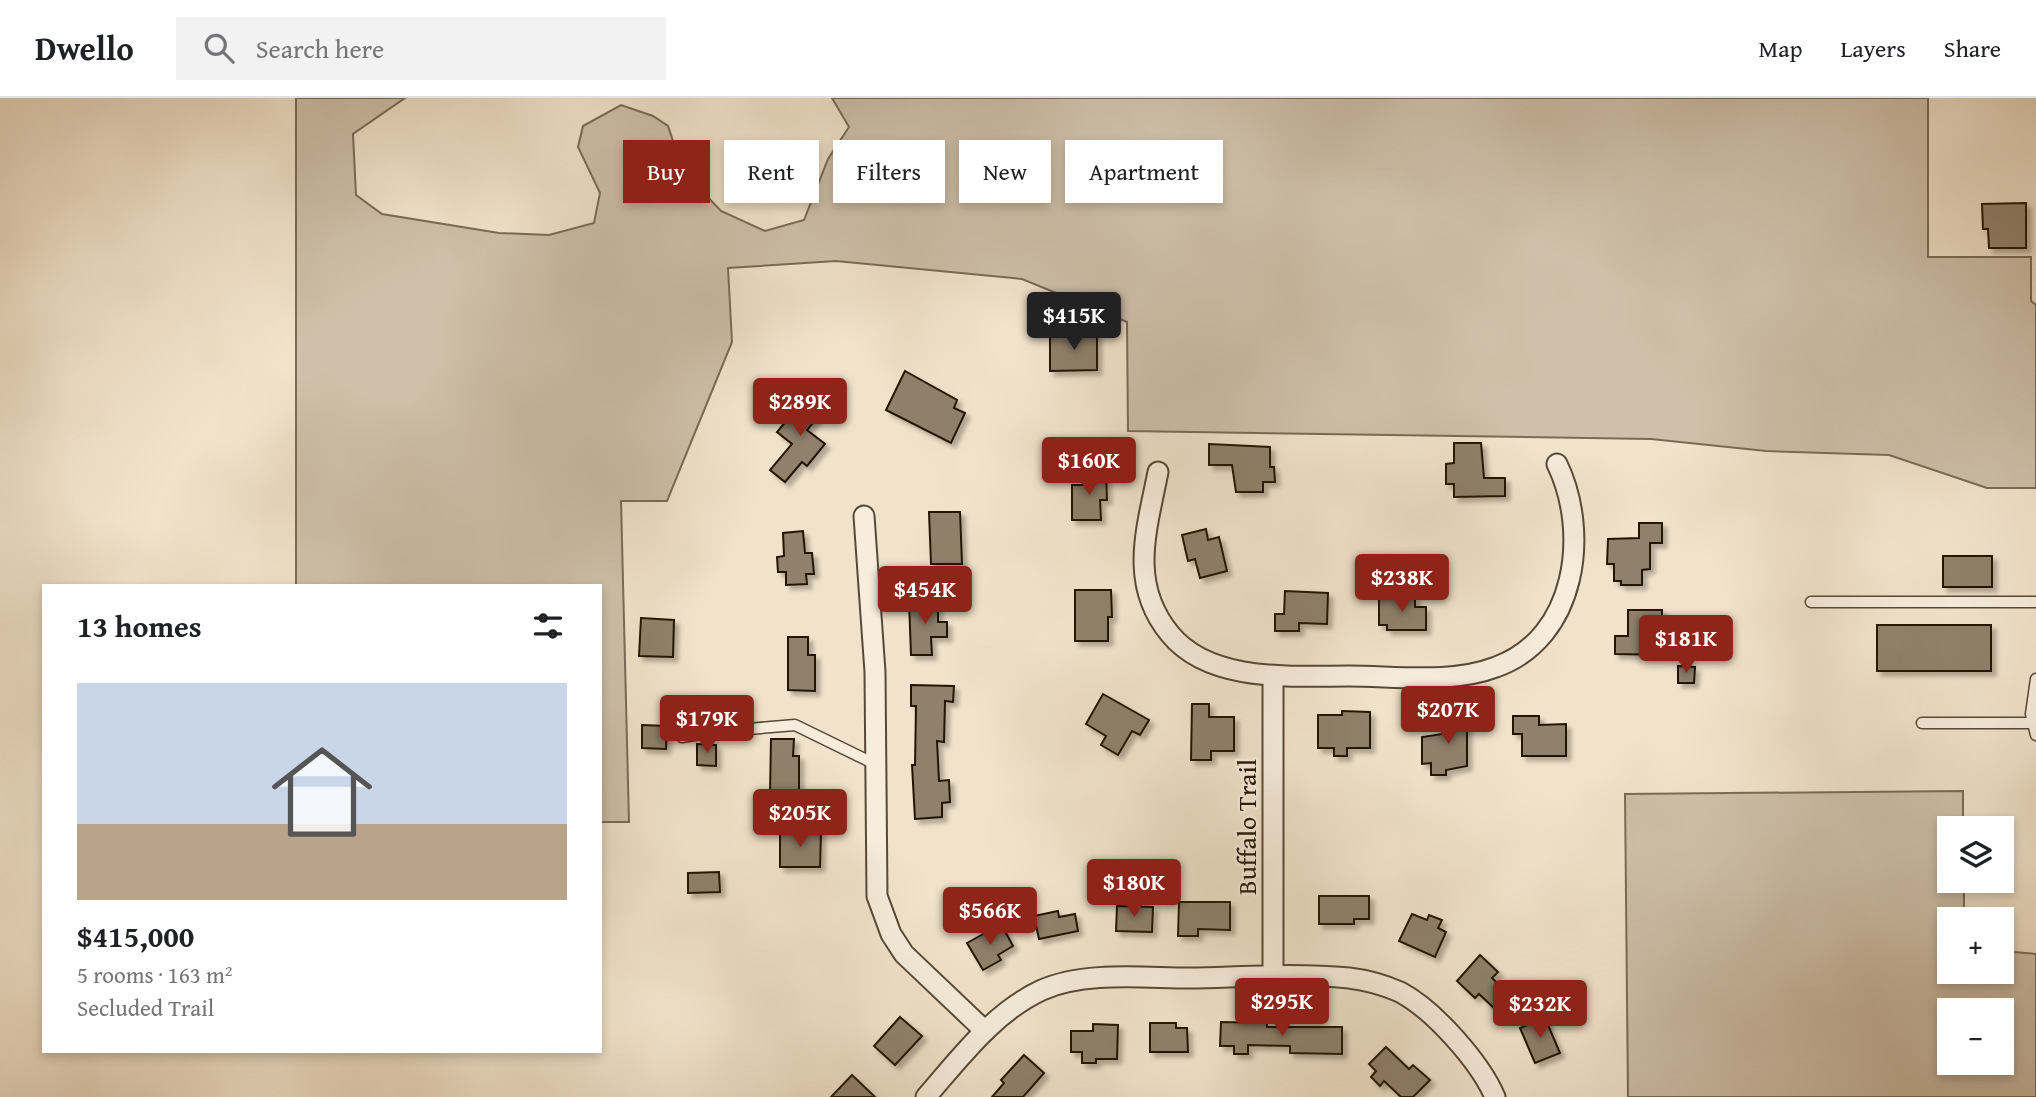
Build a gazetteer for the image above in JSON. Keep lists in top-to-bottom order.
{
  "streets": {
    "street": ["Buffalo Trail"]
  },
  "page": {
    "header": "Dwello",
    "search": "Search here",
    "nav": ["Map", "Layers", "Share"],
    "chip": [
      "Buy",
      "Rent",
      "Filters",
      "New",
      "Apartment"
    ],
    "price": [
      "$415K",
      "$289K",
      "$160K",
      "$238K",
      "$454K",
      "$181K",
      "$207K",
      "$179K",
      "$205K",
      "$180K",
      "$566K",
      "$295K",
      "$232K"
    ],
    "heading": "13 homes",
    "list": [
      {
        "name": "$415,000",
        "note": "5 rooms · 163 m² · Secluded Trail"
      }
    ],
    "map_buttons": ["+", "−"]
  }
}
